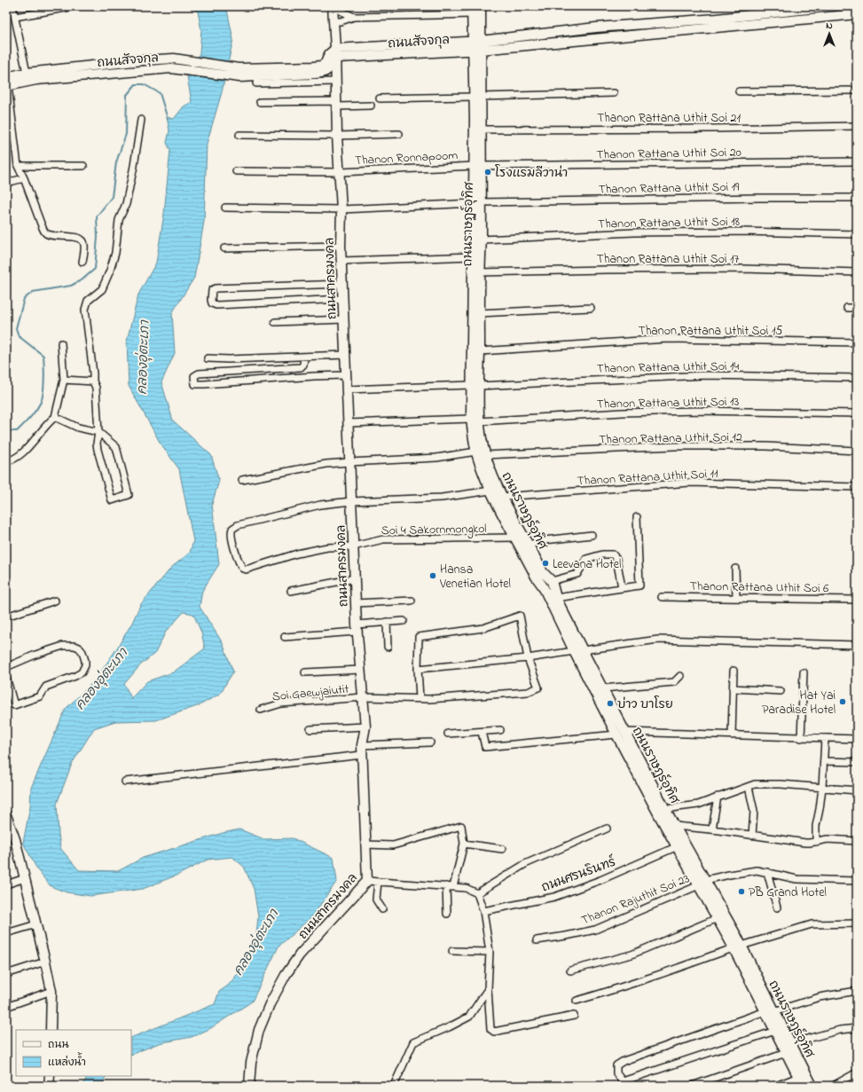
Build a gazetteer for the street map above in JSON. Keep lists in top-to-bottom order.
{
  "streets": {
    "street": [
      "ถนนสัจจกุล",
      "Thanon Rattana Uthit Soi 21",
      "Thanon Rattana Uthit Soi 20",
      "Thanon Ronnapoom",
      "Thanon Rattana Uthit Soi 19",
      "Thanon Rattana Uthit Soi 18",
      "ถนนราษฏร์อุทิศ",
      "Thanon Rattana Uthit Soi 17",
      "ถนนสาครมงคล",
      "Thanon Rattana Uthit Soi 15",
      "Thanon Rattana Uthit Soi 14",
      "Thanon Rattana Uthit Soi 13",
      "Thanon Rattana Uthit Soi 12",
      "Thanon Rattana Uthit Soi 11",
      "Soi 4 Sakornmongkol",
      "Thanon Rattana Uthit Soi 6",
      "Soi Gaewjaiutit",
      "ถนนศรนรินทร์",
      "Thanon Rajuthit Soi 23"
    ]
  },
  "crossings": [
    ["ถนนสัจจกุล", "ถนนราษฏร์อุทิศ"],
    ["ถนนสัจจกุล", "ถนนสาครมงคล"],
    ["Thanon Rattana Uthit Soi 21", "ถนนราษฏร์อุทิศ"],
    ["Thanon Rattana Uthit Soi 20", "Thanon Ronnapoom"],
    ["Thanon Rattana Uthit Soi 20", "ถนนราษฏร์อุทิศ"],
    ["Thanon Ronnapoom", "ถนนราษฏร์อุทิศ"],
    ["Thanon Ronnapoom", "ถนนสาครมงคล"],
    ["Thanon Rattana Uthit Soi 19", "ถนนราษฏร์อุทิศ"],
    ["Thanon Rattana Uthit Soi 19", "ถนนสาครมงคล"],
    ["Thanon Rattana Uthit Soi 18", "ถนนราษฏร์อุทิศ"],
    ["ถนนราษฏร์อุทิศ", "Thanon Rattana Uthit Soi 17"],
    ["ถนนราษฏร์อุทิศ", "Thanon Rattana Uthit Soi 15"],
    ["ถนนราษฏร์อุทิศ", "Thanon Rattana Uthit Soi 14"],
    ["ถนนราษฏร์อุทิศ", "Thanon Rattana Uthit Soi 13"],
    ["ถนนราษฏร์อุทิศ", "Thanon Rattana Uthit Soi 12"],
    ["ถนนราษฏร์อุทิศ", "Thanon Rattana Uthit Soi 11"],
    ["ถนนราษฏร์อุทิศ", "Soi 4 Sakornmongkol"],
    ["ถนนราษฏร์อุทิศ", "ถนนศรนรินทร์"],
    ["ถนนราษฏร์อุทิศ", "Thanon Rajuthit Soi 23"],
    ["ถนนสาครมงคล", "Thanon Rattana Uthit Soi 14"],
    ["ถนนสาครมงคล", "Thanon Rattana Uthit Soi 13"],
    ["ถนนสาครมงคล", "Soi 4 Sakornmongkol"],
    ["ถนนสาครมงคล", "Soi Gaewjaiutit"]
  ],
  "water": ["คลองอุ่ตะเภา"],
  "places": [
    "โรงแรมลีวาน่า",
    "Leevana Hotel",
    "Hansa Venetian Hotel",
    "Hat Yai Paradise Hotel",
    "บ่าว บาโรย",
    "PB Grand Hotel"
  ],
  "legend": ["ถนน", "แหล่งน้ำ"],
  "north": "top"
}
